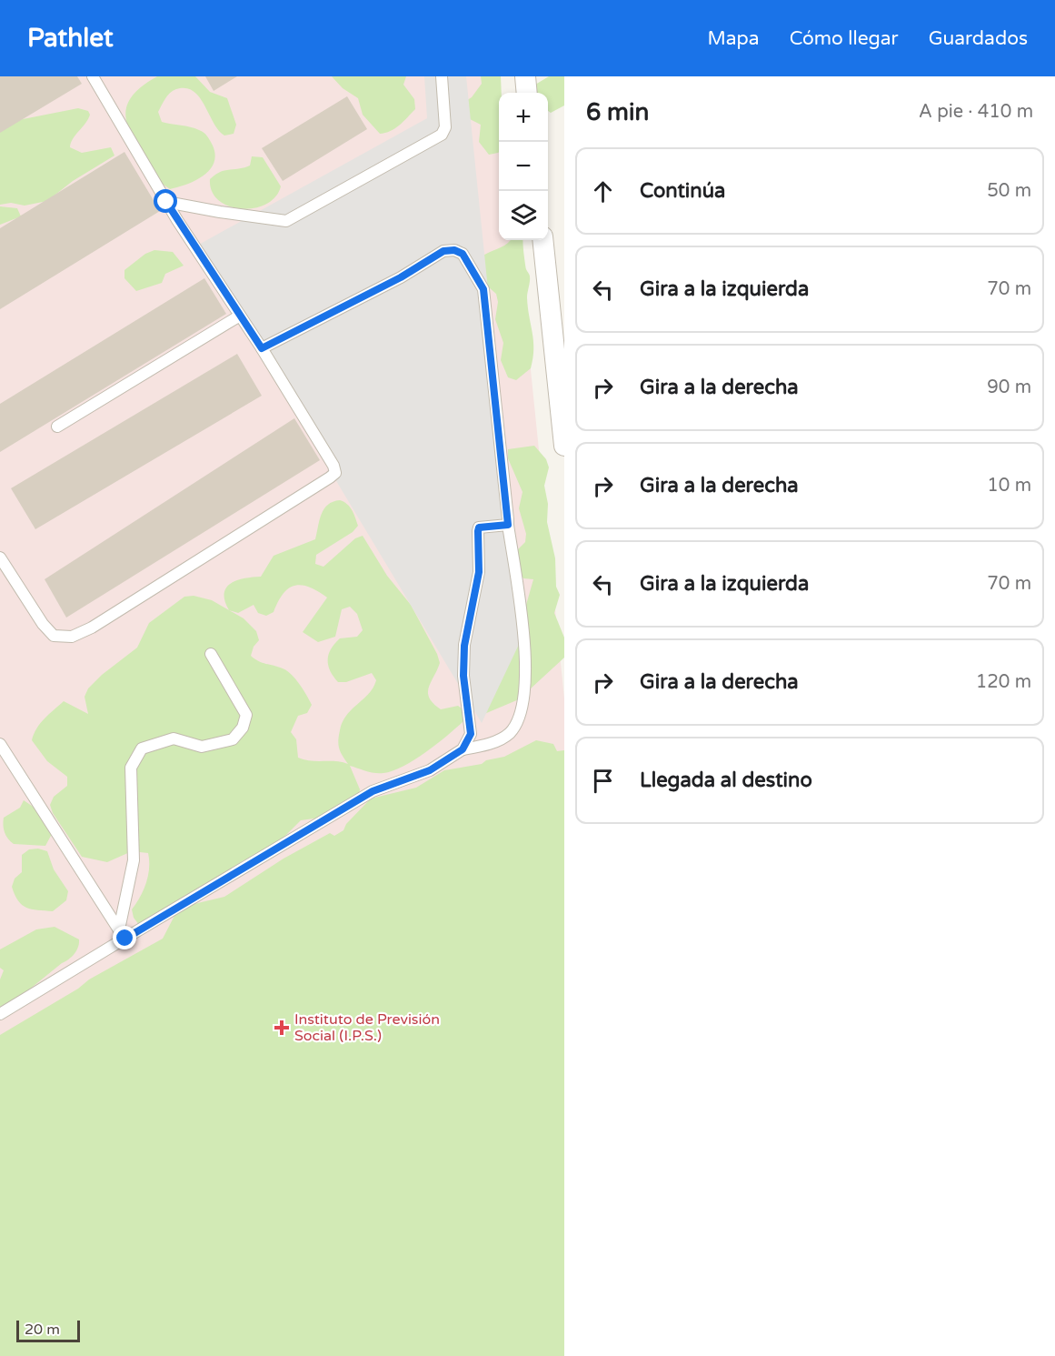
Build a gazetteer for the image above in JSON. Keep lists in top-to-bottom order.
{
  "places": {
    "health": ["Instituto de Previsión Social (I.P.S.)"]
  },
  "scale_bar": "20 m",
  "page": {
    "header": "Pathlet",
    "nav": ["Mapa", "Cómo llegar", "Guardados"],
    "heading": ["6 min", "A pie · 410 m"],
    "map_buttons": ["+", "−"],
    "list": [
      ["Continúa", "50 m"],
      ["Gira a la izquierda", "70 m"],
      ["Gira a la derecha", "90 m"],
      ["Gira a la derecha", "10 m"],
      ["Gira a la izquierda", "70 m"],
      ["Gira a la derecha", "120 m"],
      "Llegada al destino"
    ],
    "scale": "20 m"
  }
}
